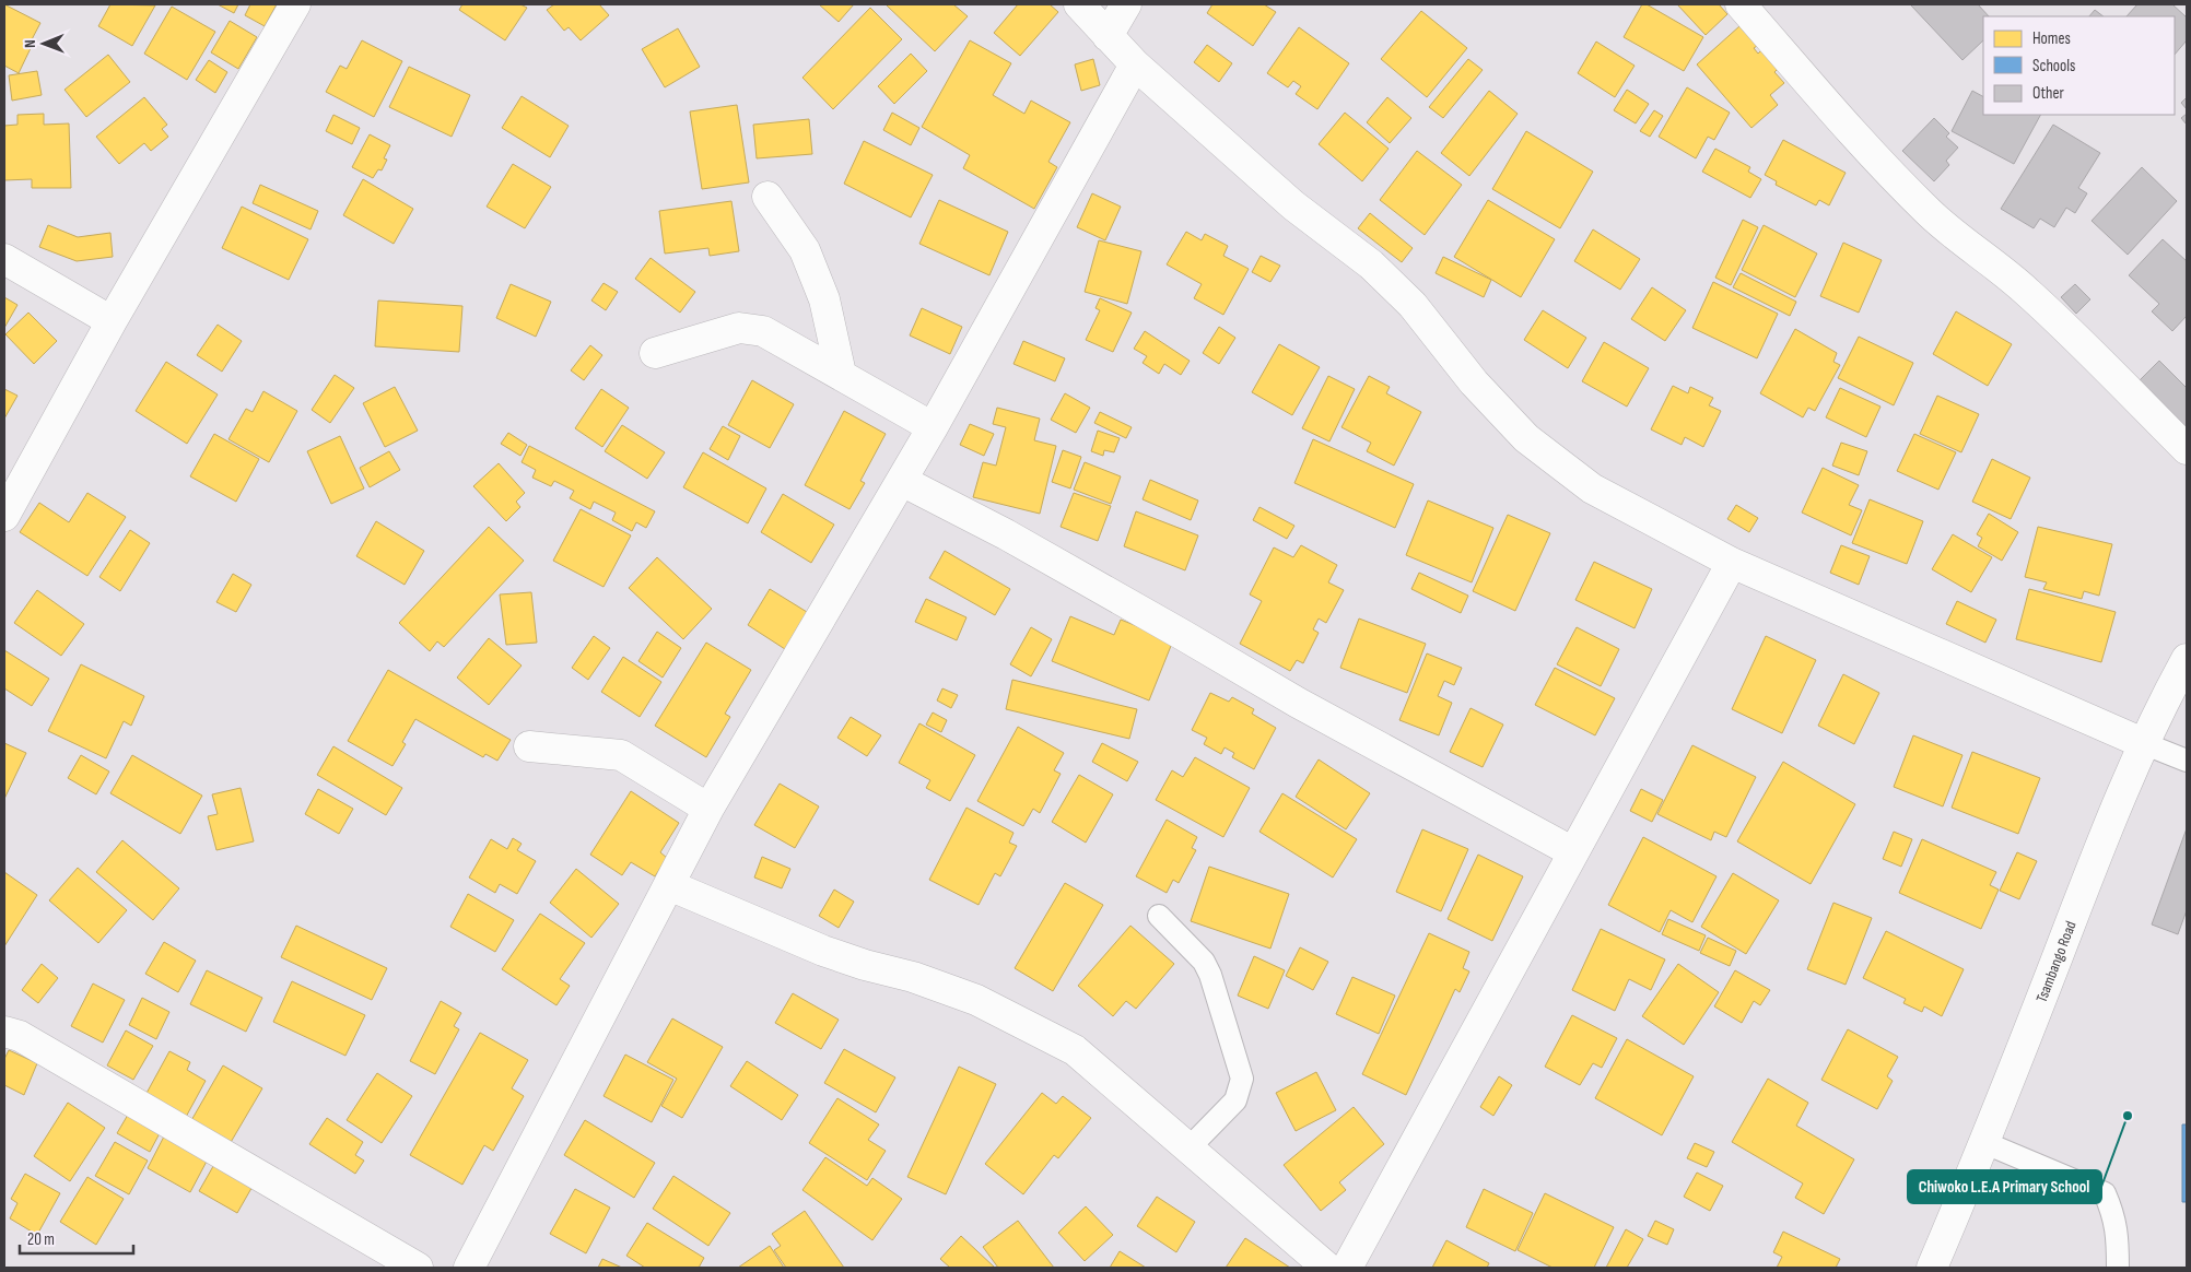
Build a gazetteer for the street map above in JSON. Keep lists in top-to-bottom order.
{
  "streets": {
    "street": ["Tsambango Road"]
  },
  "places": ["Chiwoko L.E.A Primary School"],
  "legend": ["Homes", "Schools", "Other"],
  "scale_bar": "20 m",
  "north": "left"
}
